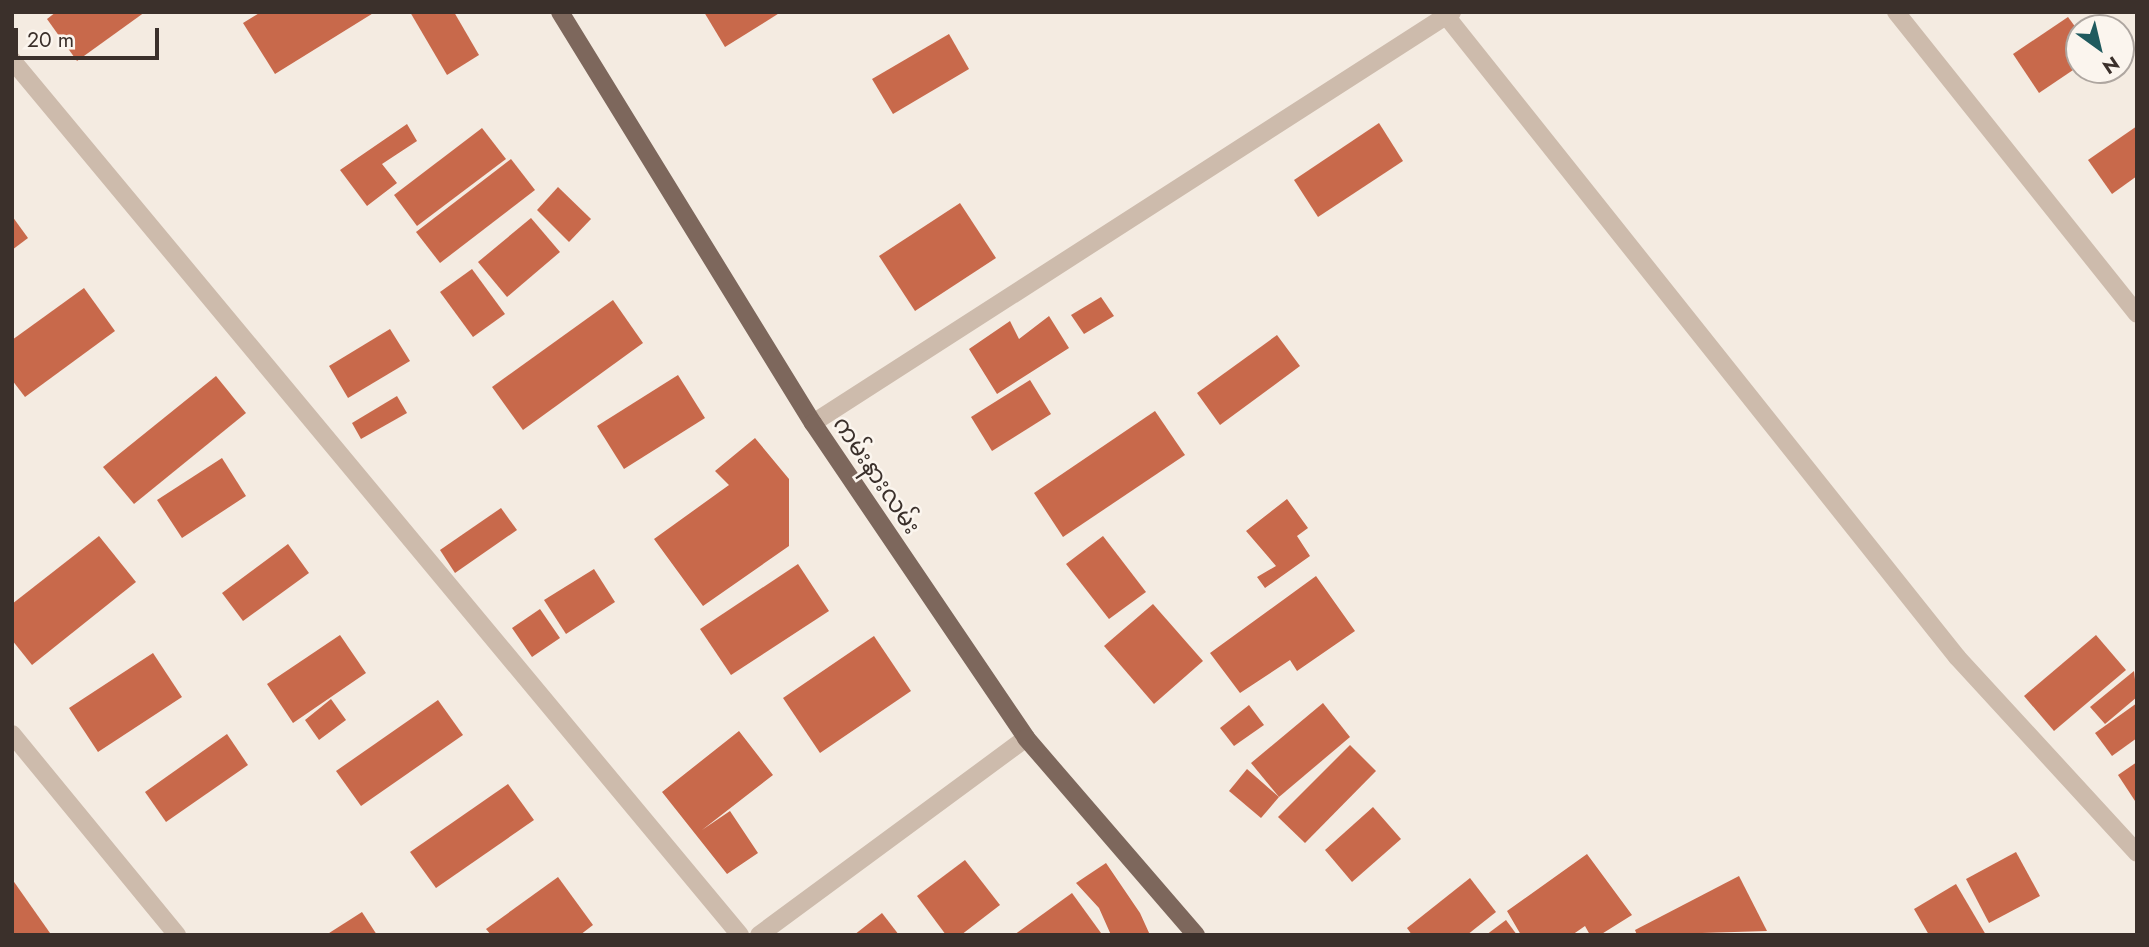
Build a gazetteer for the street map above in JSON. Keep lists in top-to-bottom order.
{
  "streets": {
    "main road": ["ကမ်းနားလမ်း"]
  },
  "scale_bar": "20 m",
  "north": "bottom right"
}
